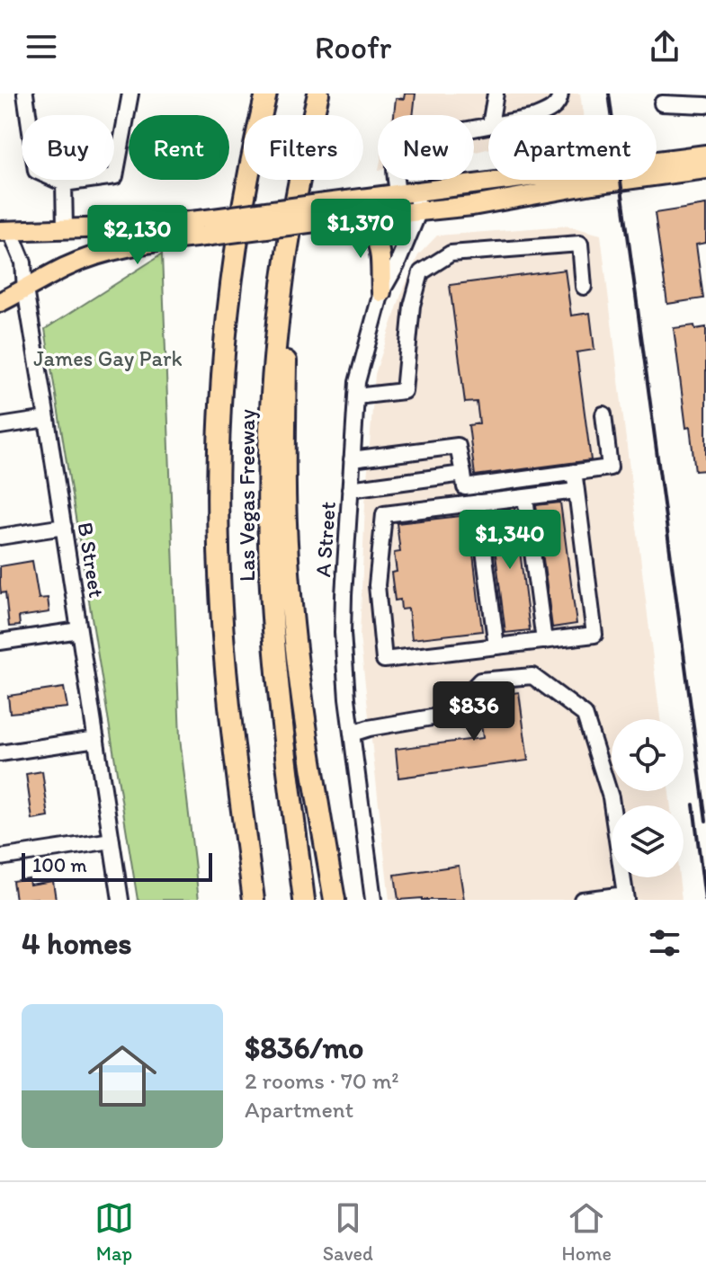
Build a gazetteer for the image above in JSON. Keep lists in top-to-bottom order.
{
  "streets": {
    "highway": ["Las Vegas Freeway"],
    "street": ["A Street", "B Street"]
  },
  "parks": ["James Gay Park"],
  "scale_bar": "100 m",
  "page": {
    "header": "Roofr",
    "chip": [
      "Buy",
      "Rent",
      "Filters",
      "New",
      "Apartment"
    ],
    "price": [
      "$1,370",
      "$2,130",
      "$1,340",
      "$836"
    ],
    "scale": "100 m",
    "heading": "4 homes",
    "list": [
      {
        "name": "$836/mo",
        "note": "2 rooms · 70 m² · Apartment"
      }
    ],
    "tabs": ["Map", "Saved", "Home"]
  }
}
